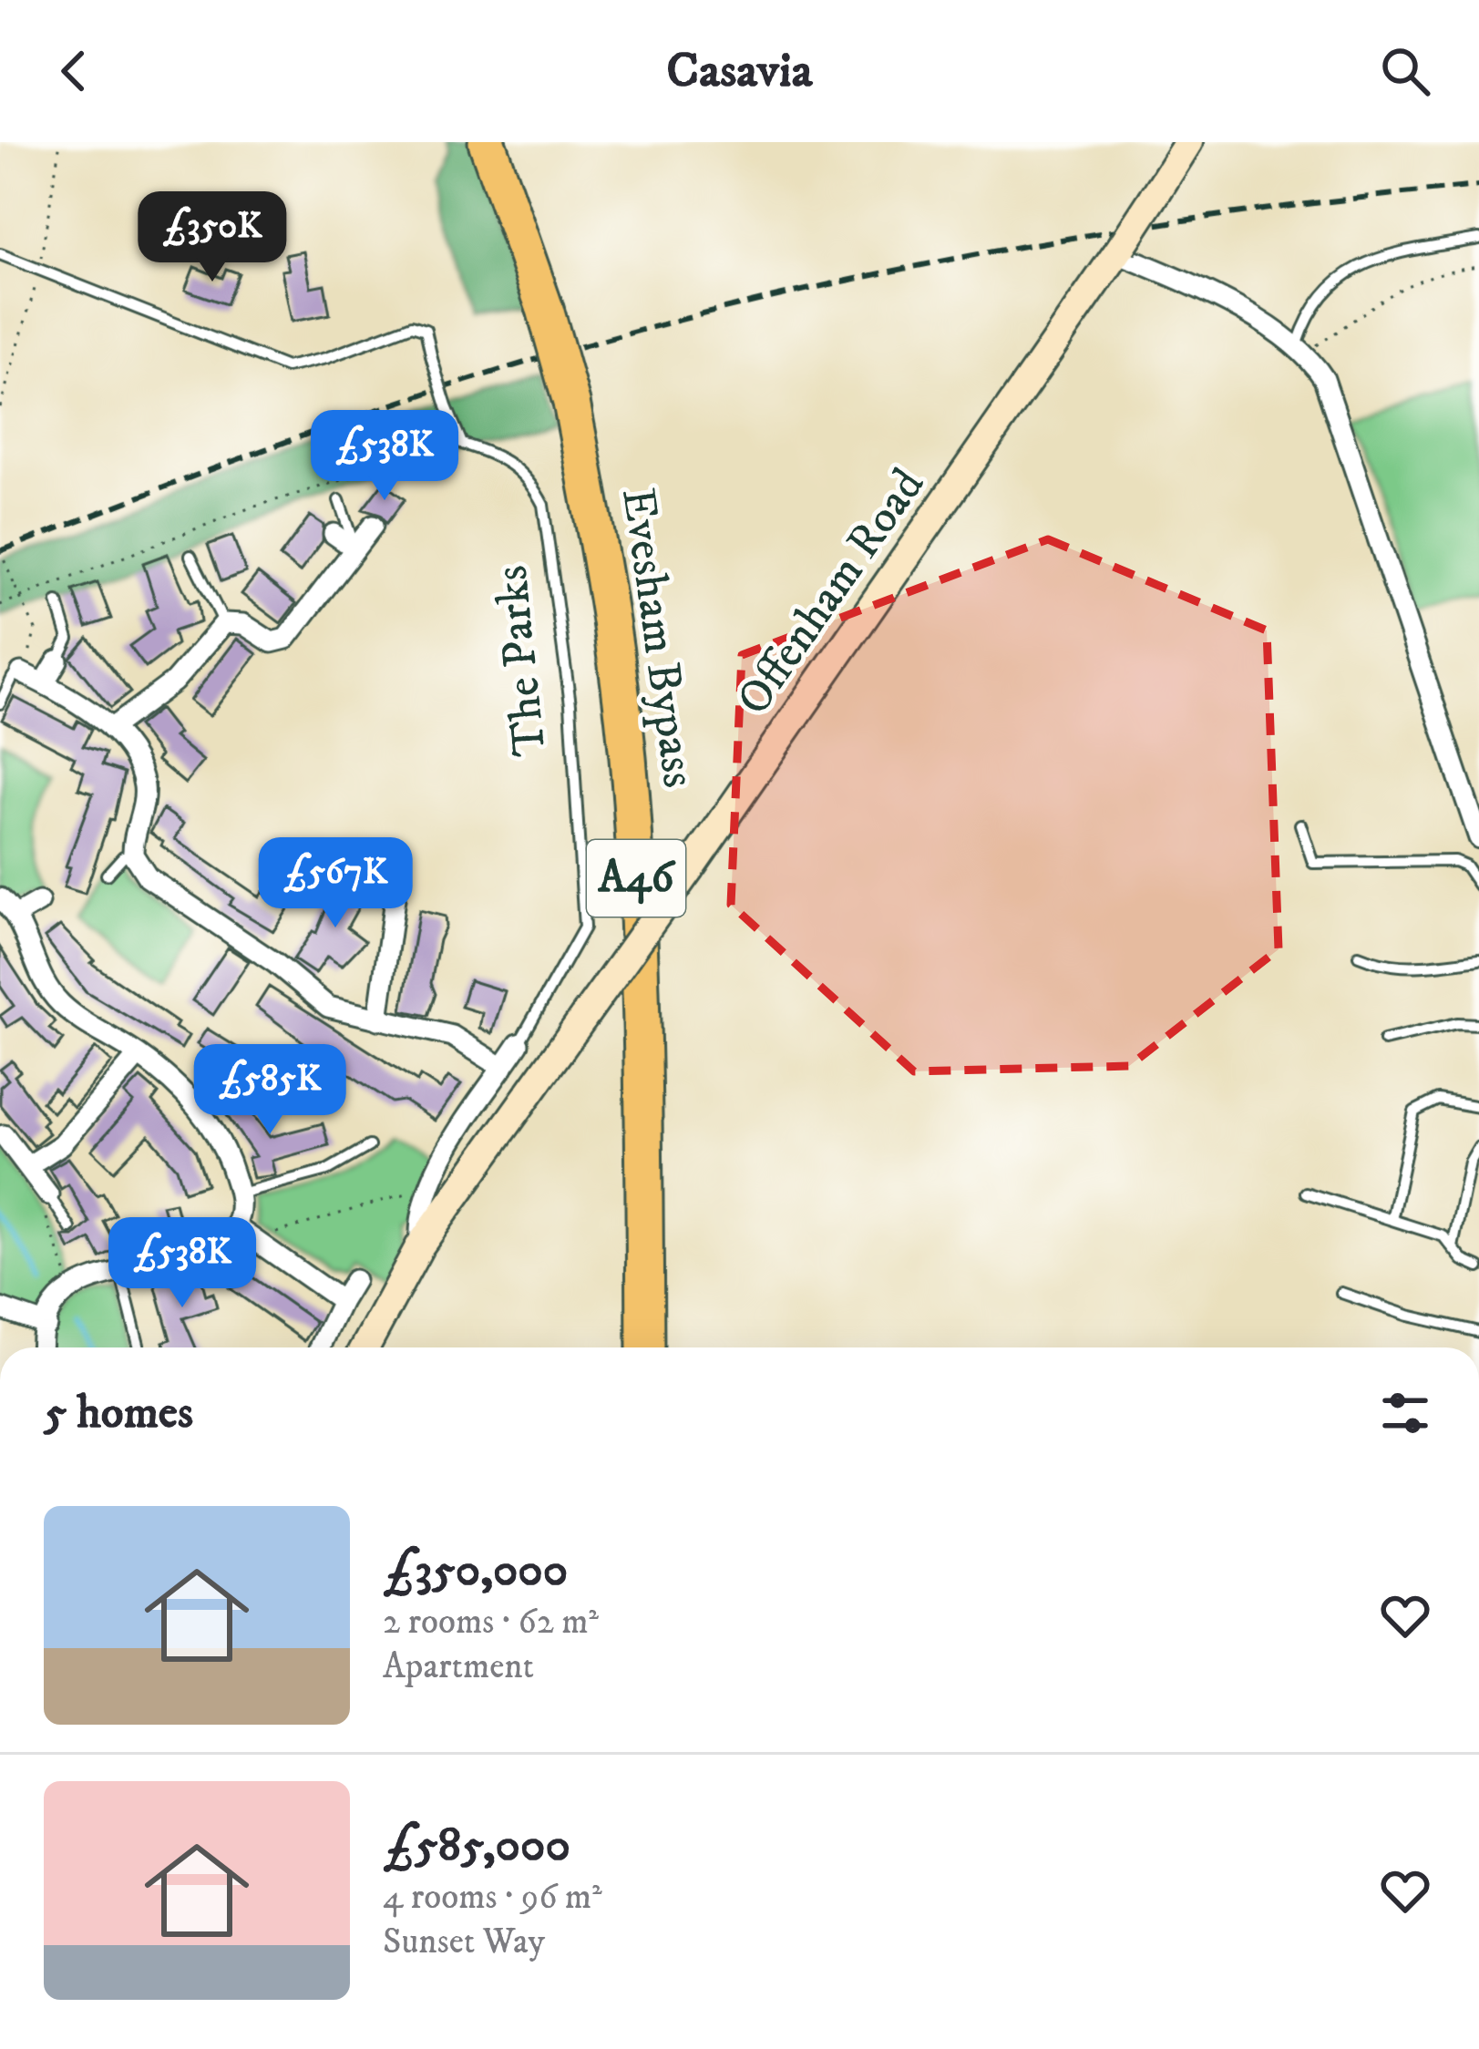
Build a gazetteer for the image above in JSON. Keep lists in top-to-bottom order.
{
  "streets": {
    "highway": ["Evesham Bypass", "A46"],
    "main road": ["Offenham Road"],
    "street": ["The Parks"]
  },
  "crossings": [
    ["Offenham Road", "The Parks"]
  ],
  "page": {
    "header": "Casavia",
    "price": [
      "£350K",
      "£538K",
      "£567K",
      "£585K",
      "£538K"
    ],
    "heading": "5 homes",
    "list": [
      {
        "name": "£350,000",
        "note": "2 rooms · 62 m² · Apartment"
      },
      {
        "name": "£585,000",
        "note": "4 rooms · 96 m² · Sunset Way"
      }
    ]
  }
}
